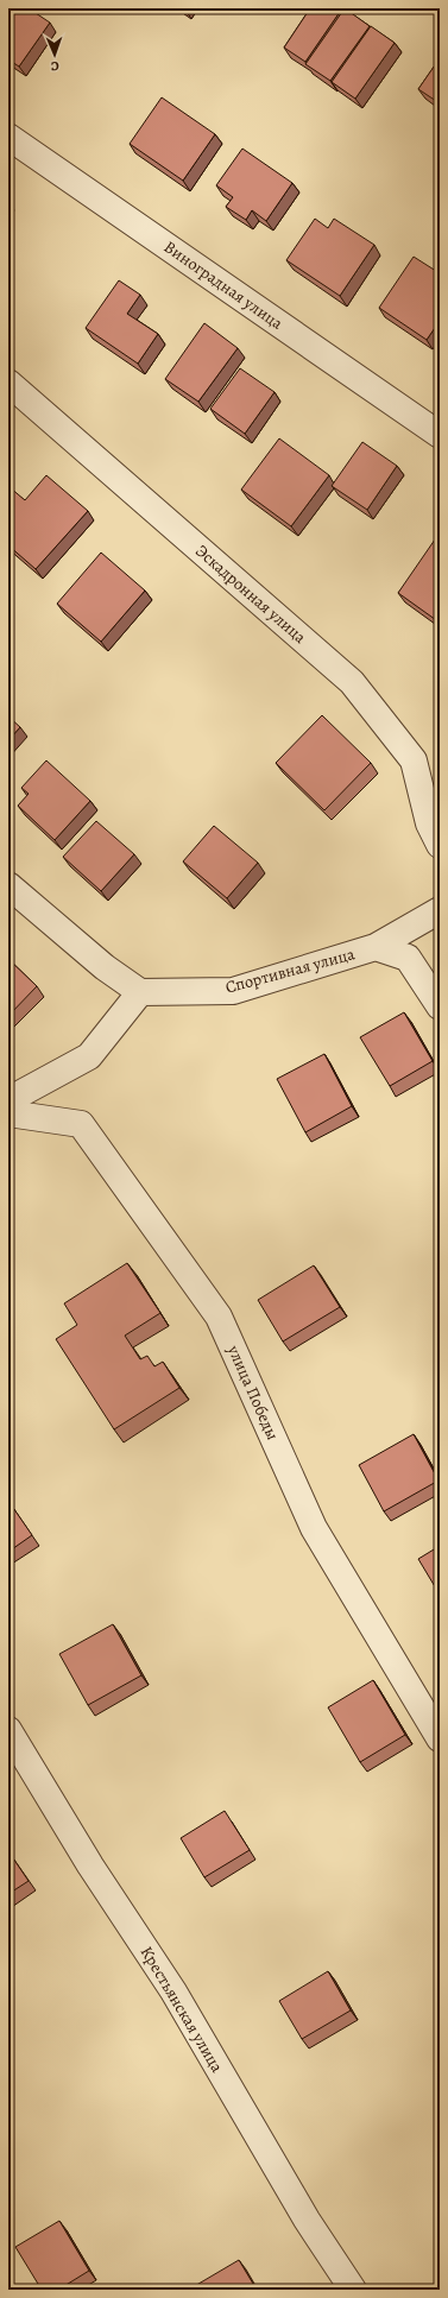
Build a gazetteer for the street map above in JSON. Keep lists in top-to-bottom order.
{
  "streets": {
    "street": [
      "Виноградная улица",
      "Эскадронная улица",
      "Спортивная улица",
      "улица Победы",
      "Крестьянская улица"
    ]
  },
  "north": "bottom"
}
